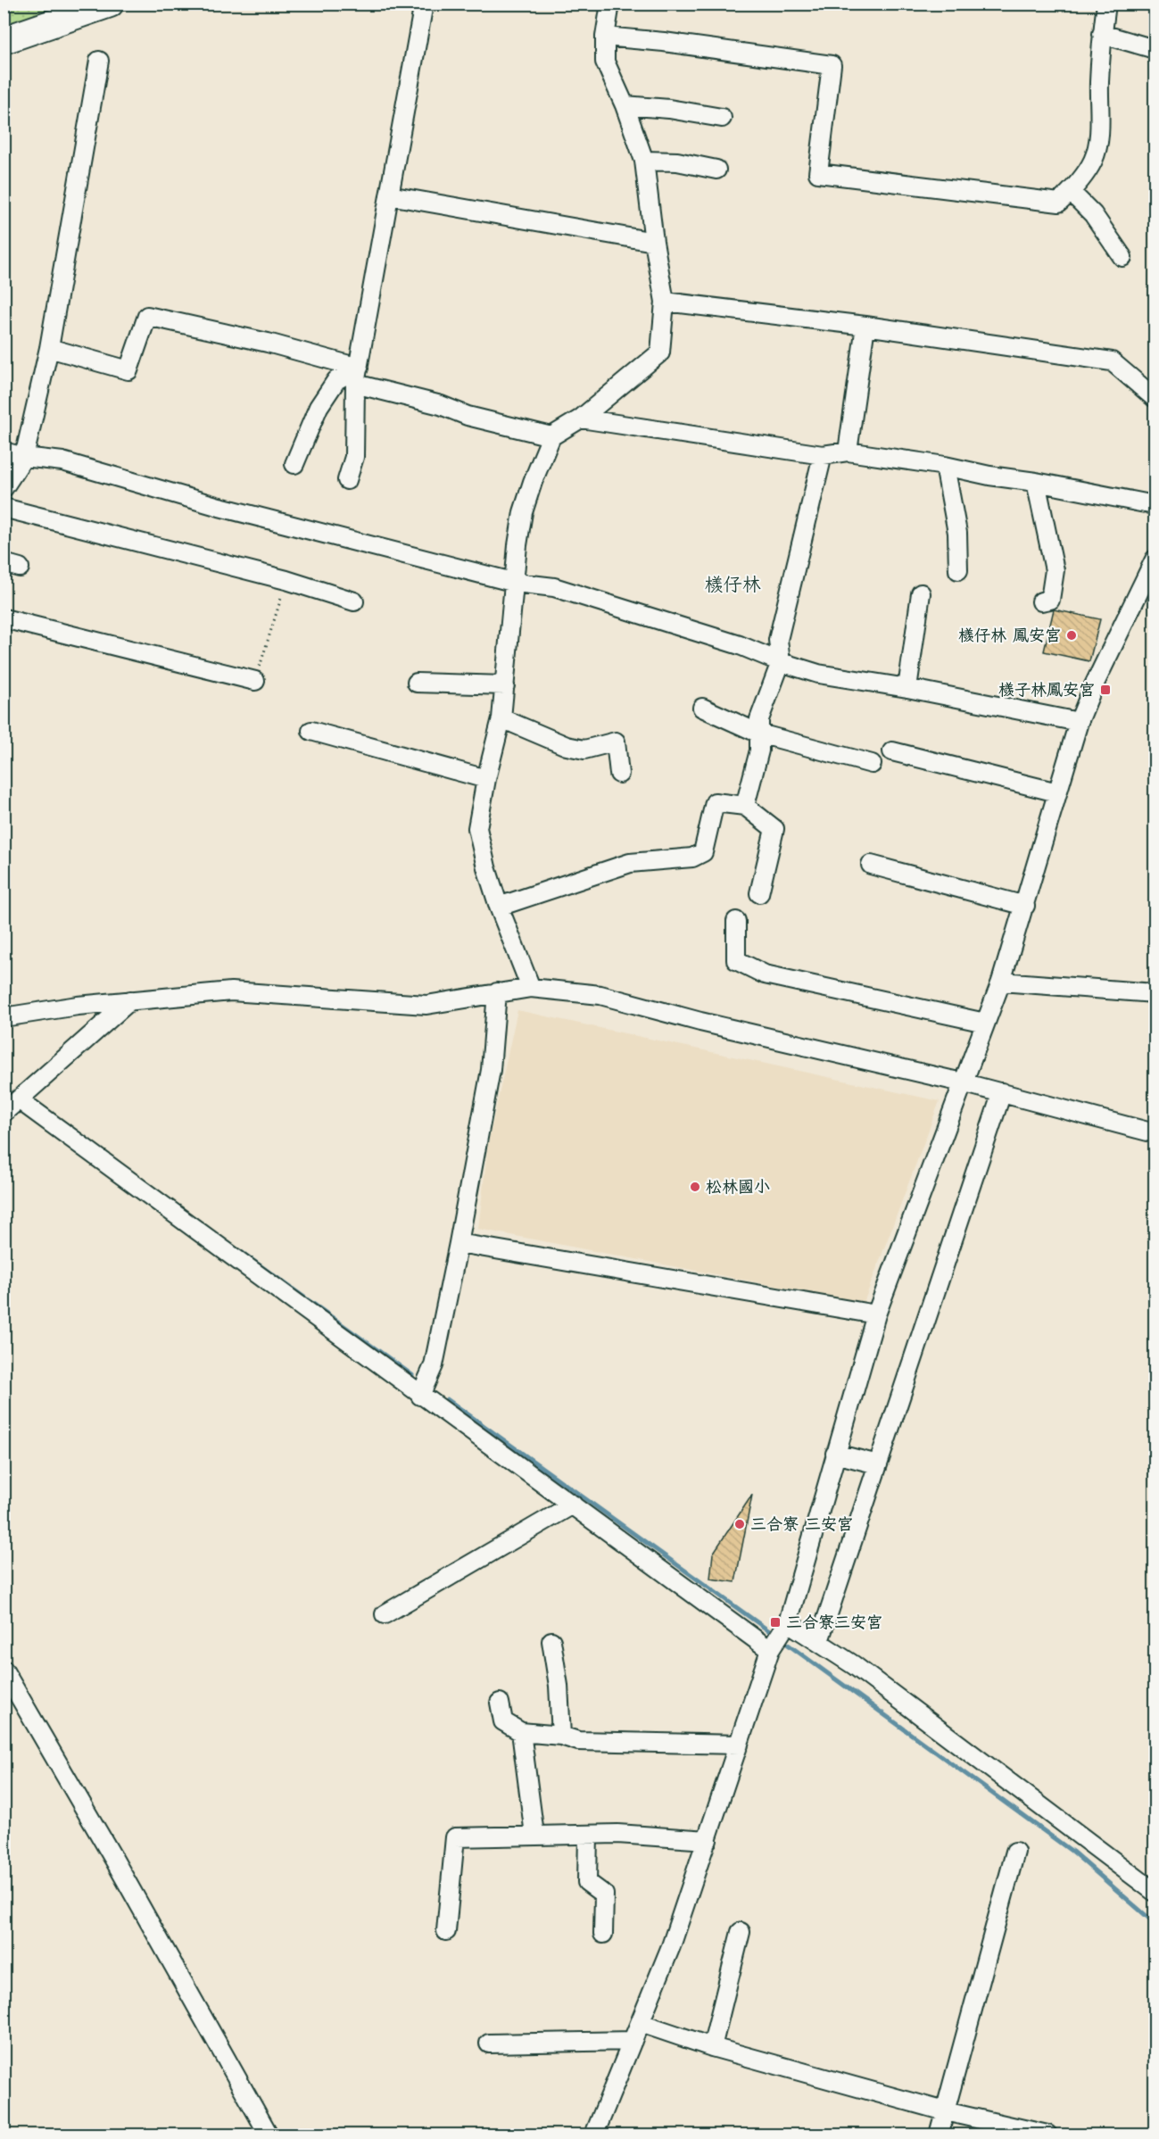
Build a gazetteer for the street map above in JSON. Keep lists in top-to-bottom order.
{
  "districts": ["檨仔林"],
  "places": {
    "other": ["檨仔林 鳳安宮", "松林國小", "三合寮 三安宮"],
    "transit": ["檨子林鳳安宮", "三合寮三安宮"]
  }
}
